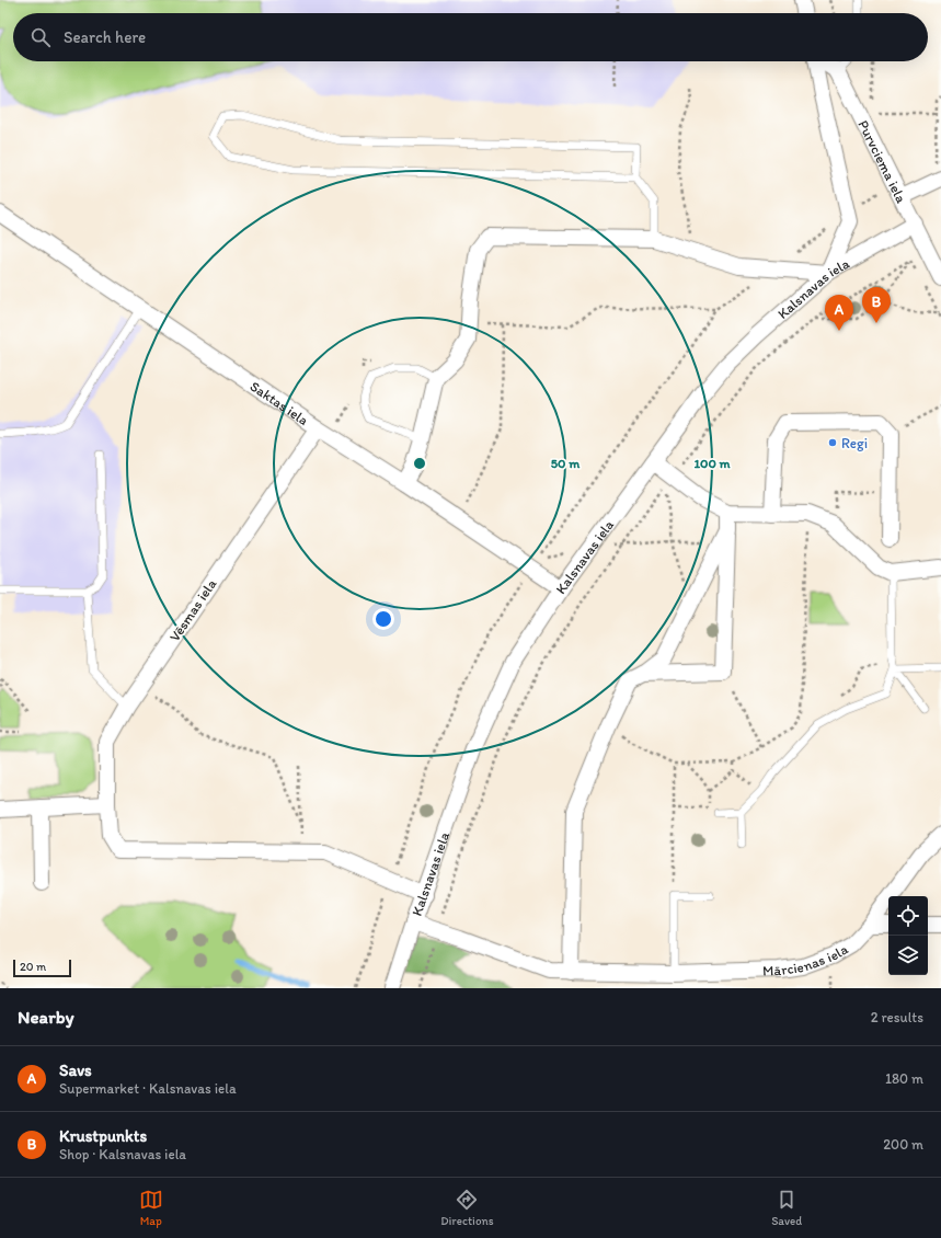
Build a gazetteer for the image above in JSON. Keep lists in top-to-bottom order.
{
  "streets": {
    "street": [
      "Purvciema iela",
      "Kalsnavas iela",
      "Saktas iela",
      "Vēsmas iela",
      "Mārcienas iela"
    ]
  },
  "crossings": [
    ["Purvciema iela", "Kalsnavas iela"],
    ["Kalsnavas iela", "Saktas iela"],
    ["Kalsnavas iela", "Vēsmas iela"],
    ["Kalsnavas iela", "Mārcienas iela"],
    ["Saktas iela", "Vēsmas iela"]
  ],
  "places": ["Regi"],
  "scale_bar": "20 m",
  "page": {
    "search": "Search here",
    "pins": ["B", "A"],
    "scale": "20 m",
    "heading": ["Nearby", "2 results"],
    "list": [
      {
        "mark": "A",
        "name": "Savs",
        "note": "Supermarket · Kalsnavas iela",
        "value": "180 m"
      },
      {
        "mark": "B",
        "name": "Krustpunkts",
        "note": "Shop · Kalsnavas iela",
        "value": "200 m"
      }
    ],
    "nav": ["Map", "Directions", "Saved"]
  },
  "rings": ["50 m", "100 m"]
}
